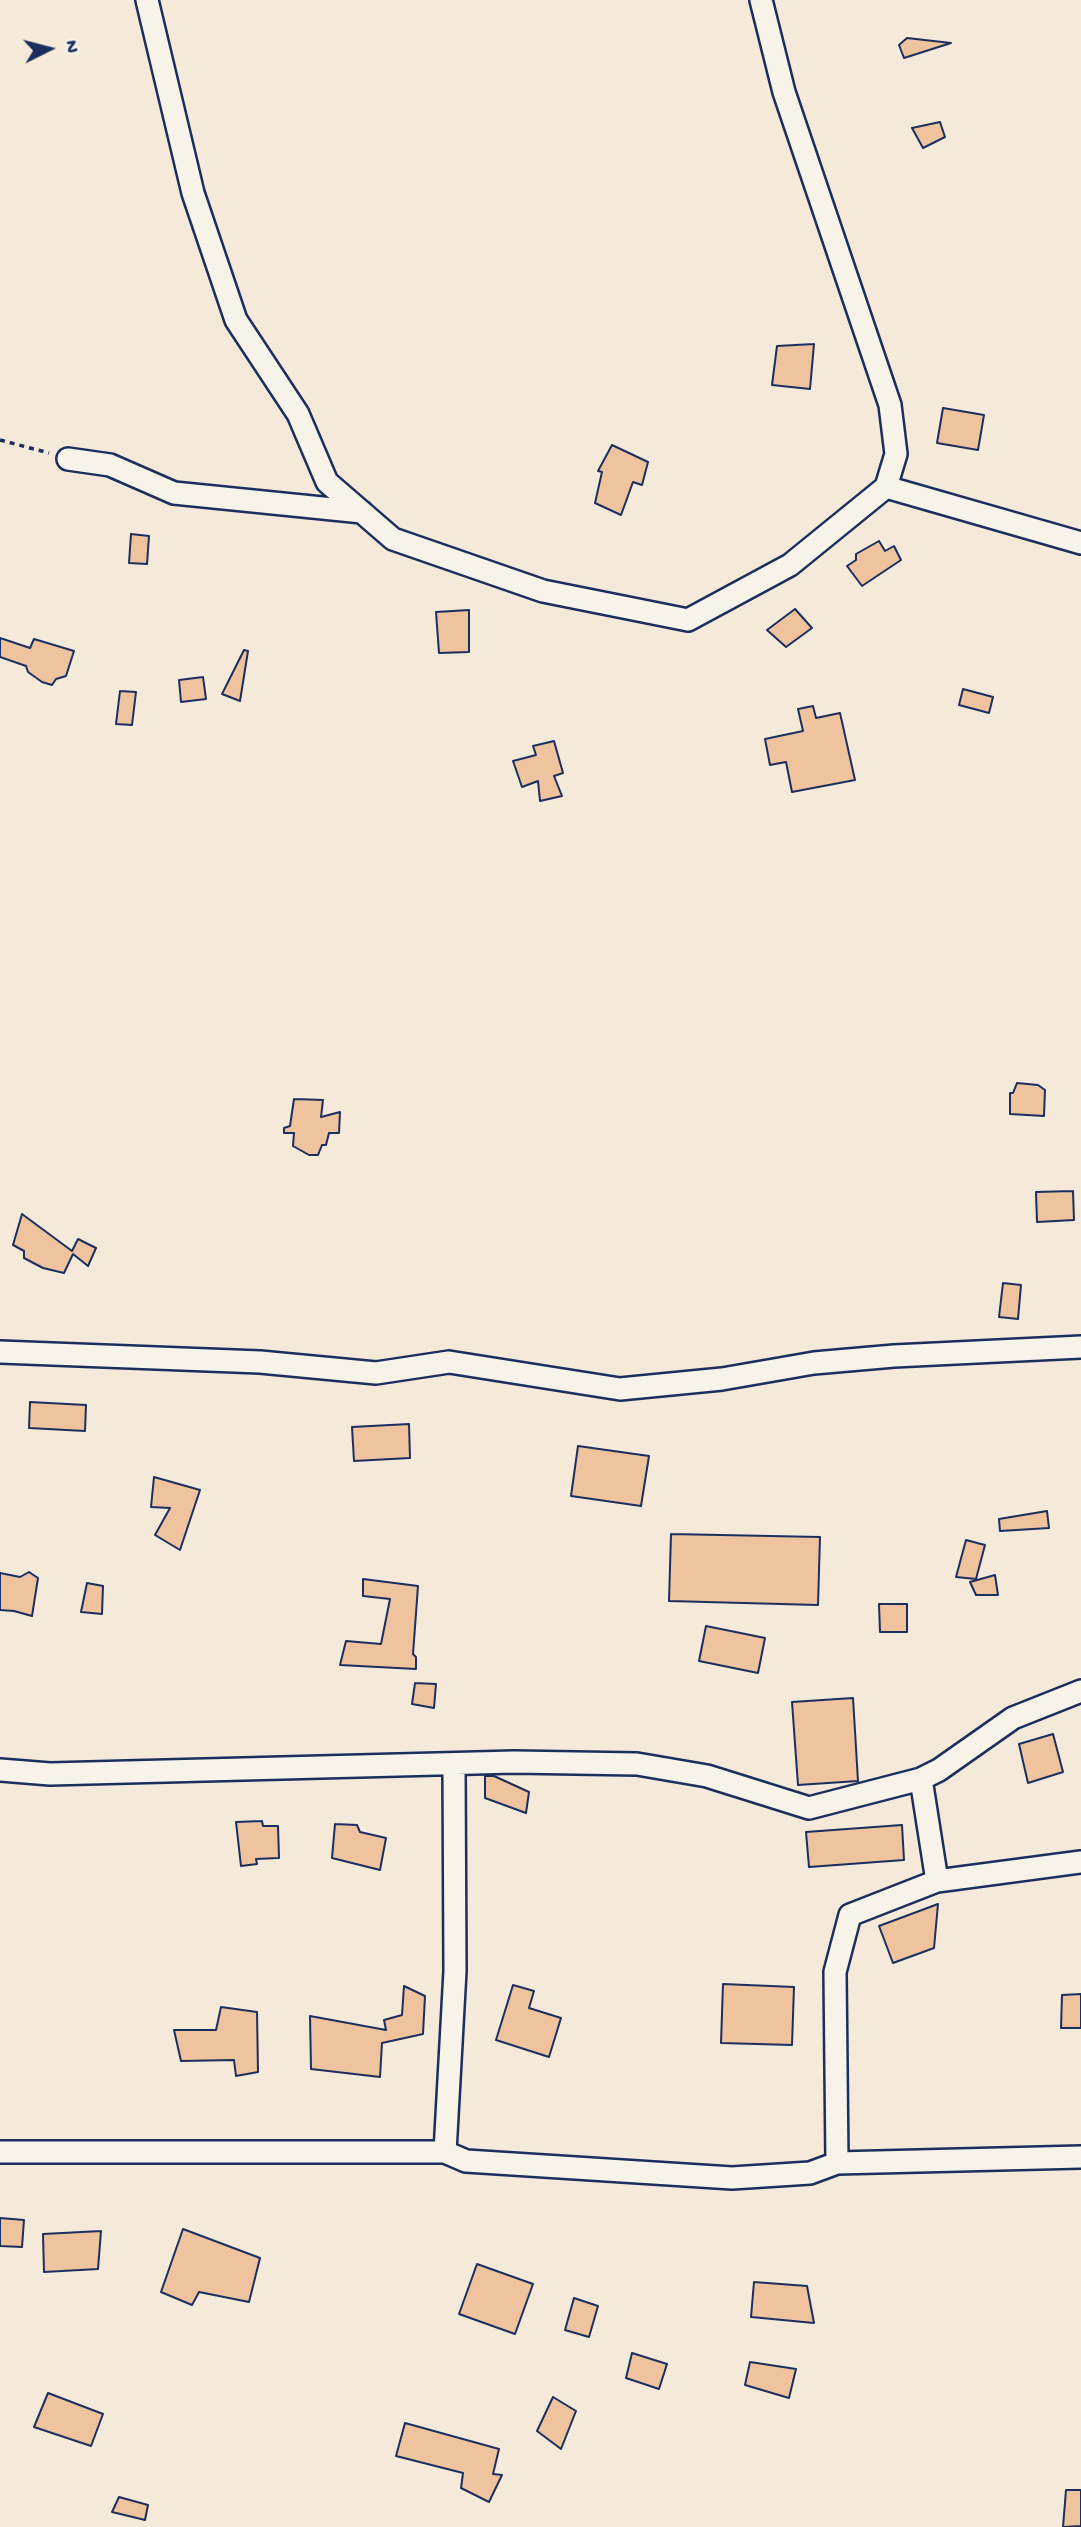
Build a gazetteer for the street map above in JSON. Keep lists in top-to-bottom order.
{
  "north": "right"
}
